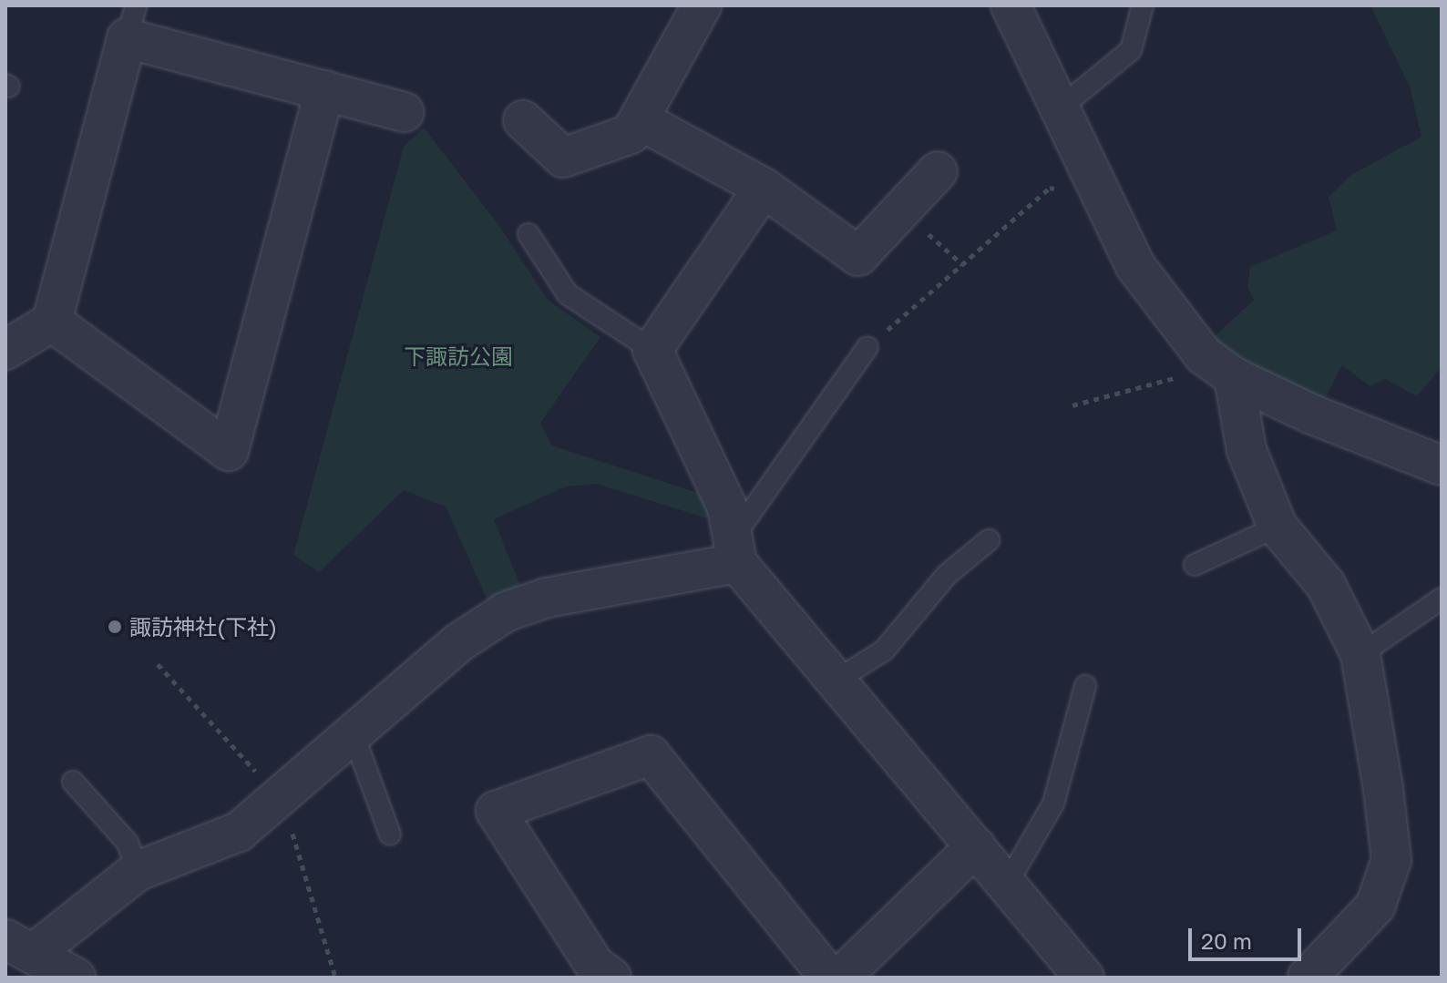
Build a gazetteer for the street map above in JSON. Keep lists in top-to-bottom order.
{
  "parks": ["下諏訪公園"],
  "places": ["諏訪神社(下社)"],
  "scale_bar": "20 m"
}
